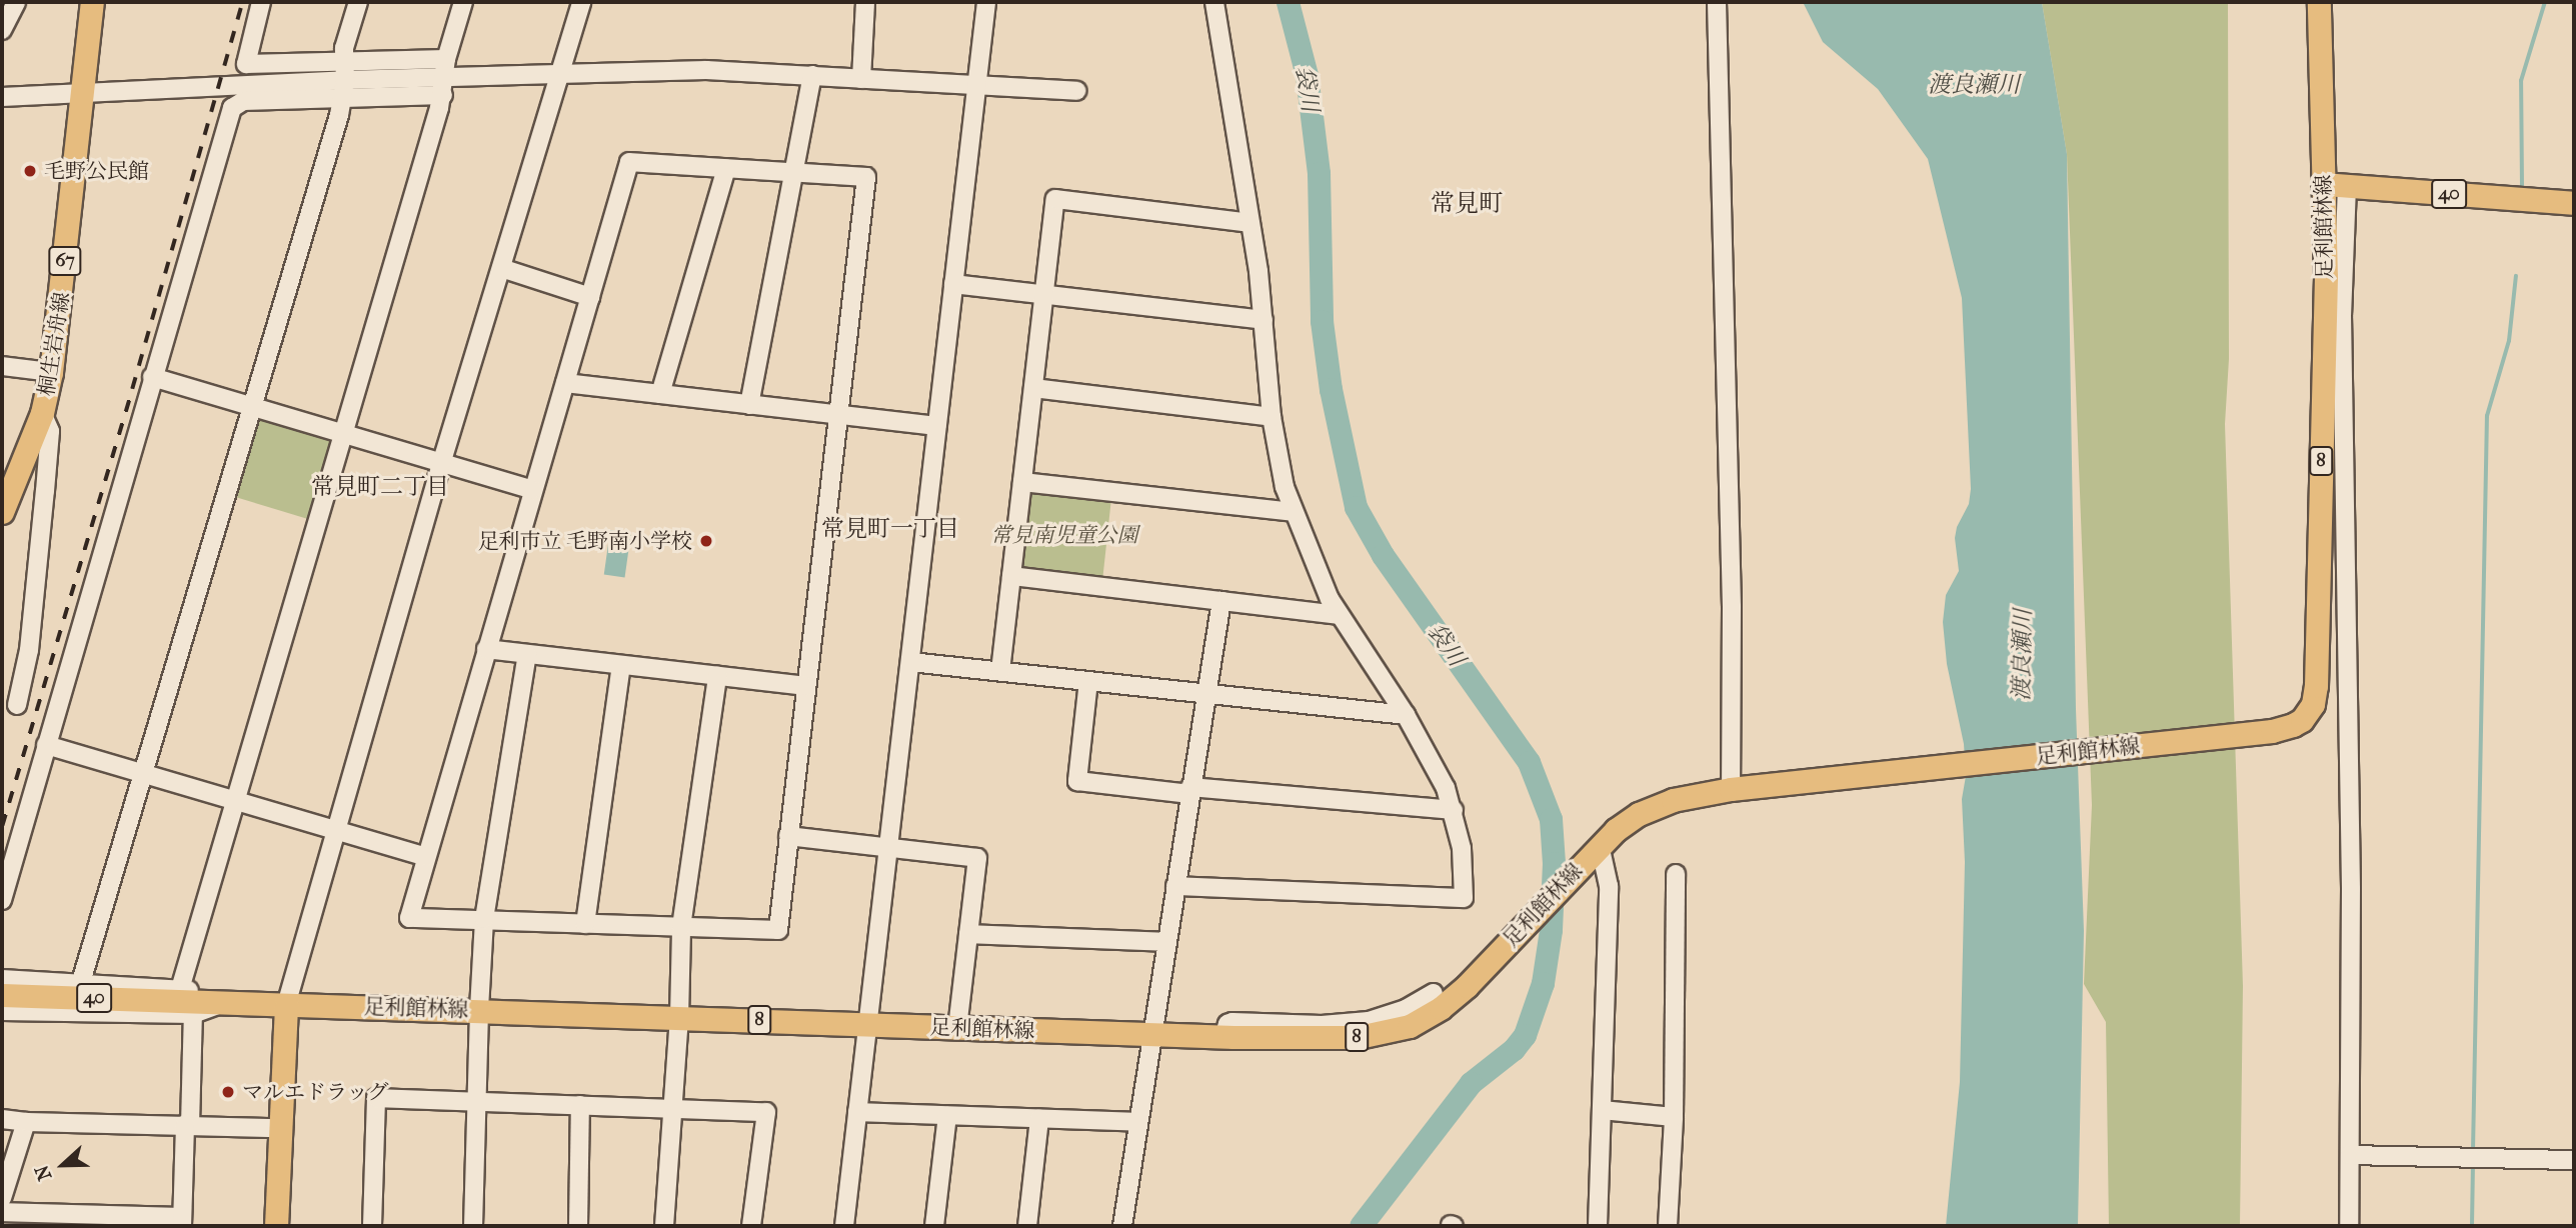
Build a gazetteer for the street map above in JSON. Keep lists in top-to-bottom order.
{
  "streets": {
    "main road": [
      "40",
      "足利館林線",
      "67",
      "桐生岩舟線",
      "8"
    ]
  },
  "crossings": [
    ["40", "足利館林線"]
  ],
  "districts": ["常見町", "常見町二丁目", "常見町一丁目"],
  "water": ["渡良瀬川", "袋川"],
  "parks": ["常見南児童公園"],
  "places": ["毛野公民館", "足利市立 毛野南小学校", "マルエドラッグ"],
  "north": "left"
}
